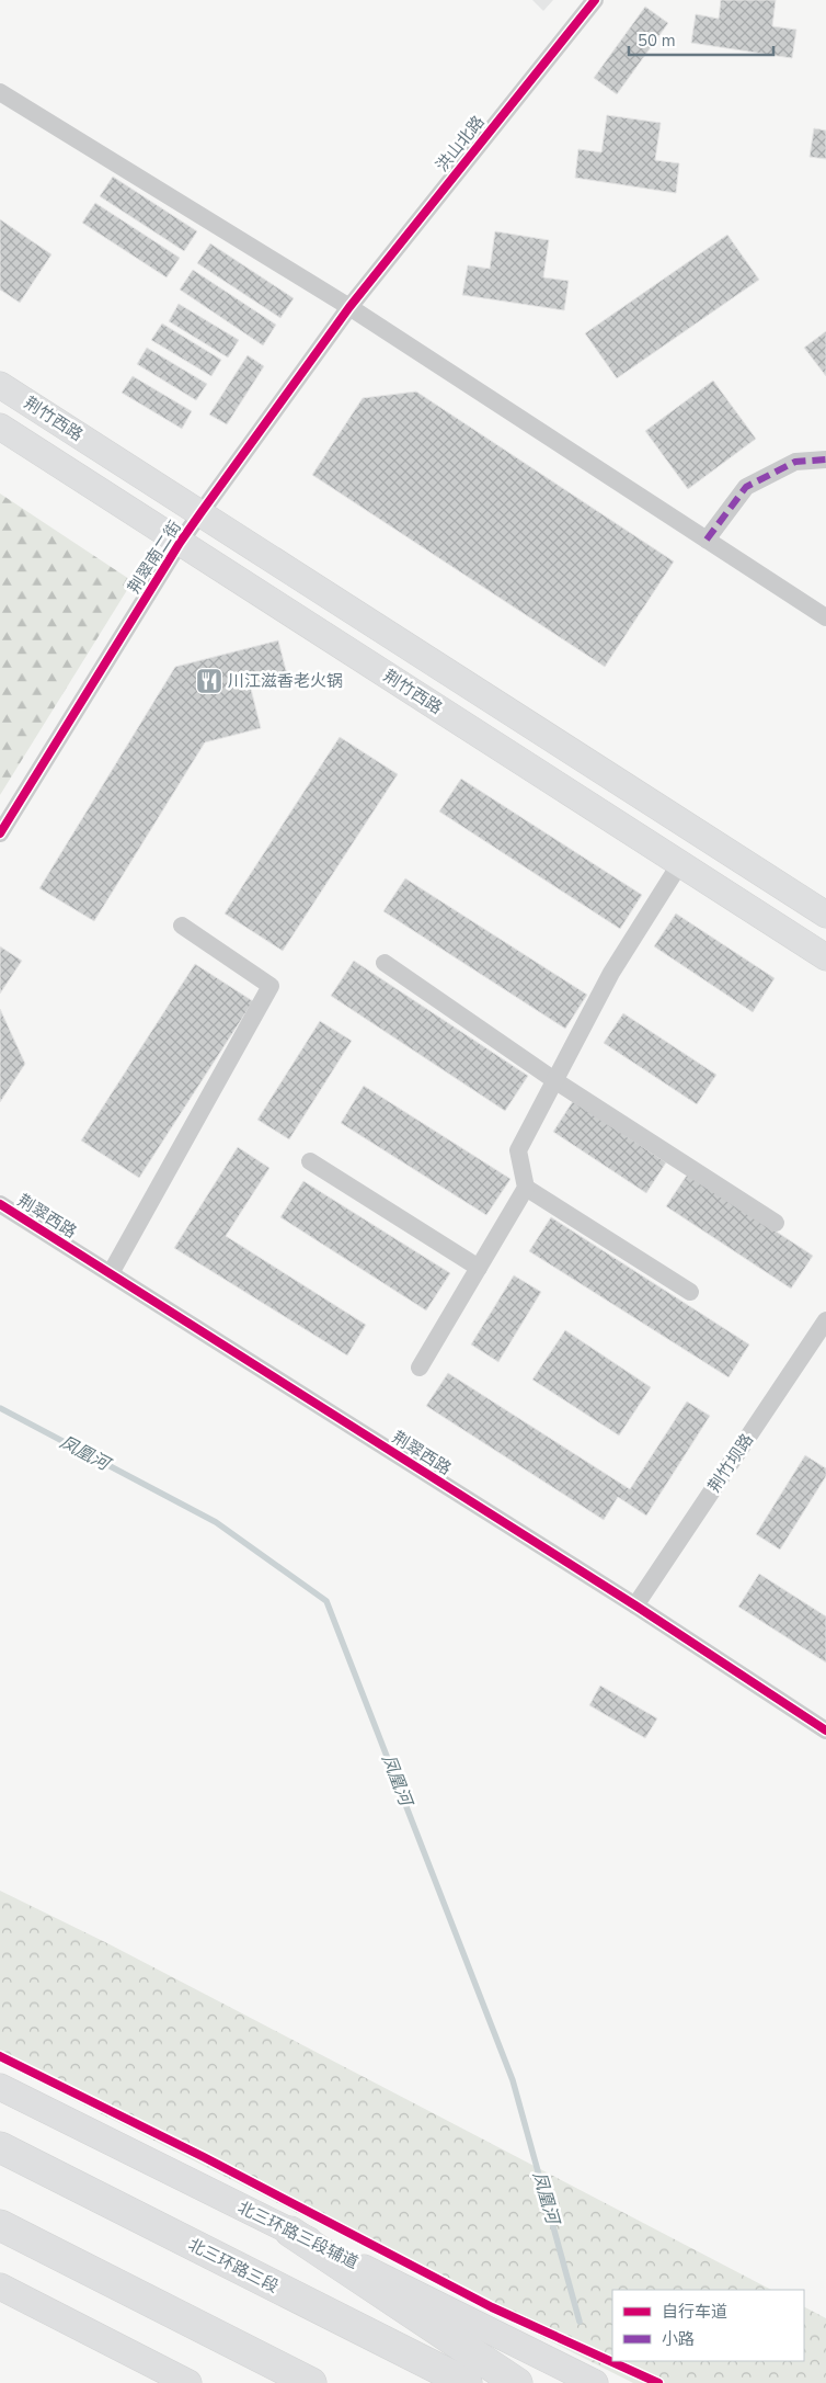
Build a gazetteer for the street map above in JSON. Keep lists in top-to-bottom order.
{
  "streets": {
    "highway": ["北三环路三段"],
    "main road": ["荆竹西路", "北三环路三段辅道"],
    "street": [
      "洪山北路",
      "荆翠南二街",
      "荆翠西路",
      "荆竹坝路"
    ]
  },
  "crossings": [
    ["洪山北路", "荆翠南二街"],
    ["荆竹西路", "荆翠南二街"],
    ["荆翠西路", "荆竹坝路"]
  ],
  "water": ["凤凰河"],
  "places": {
    "restaurant": ["川江滋香老火锅"]
  },
  "legend": ["自行车道", "小路"],
  "scale_bar": "50 m"
}
